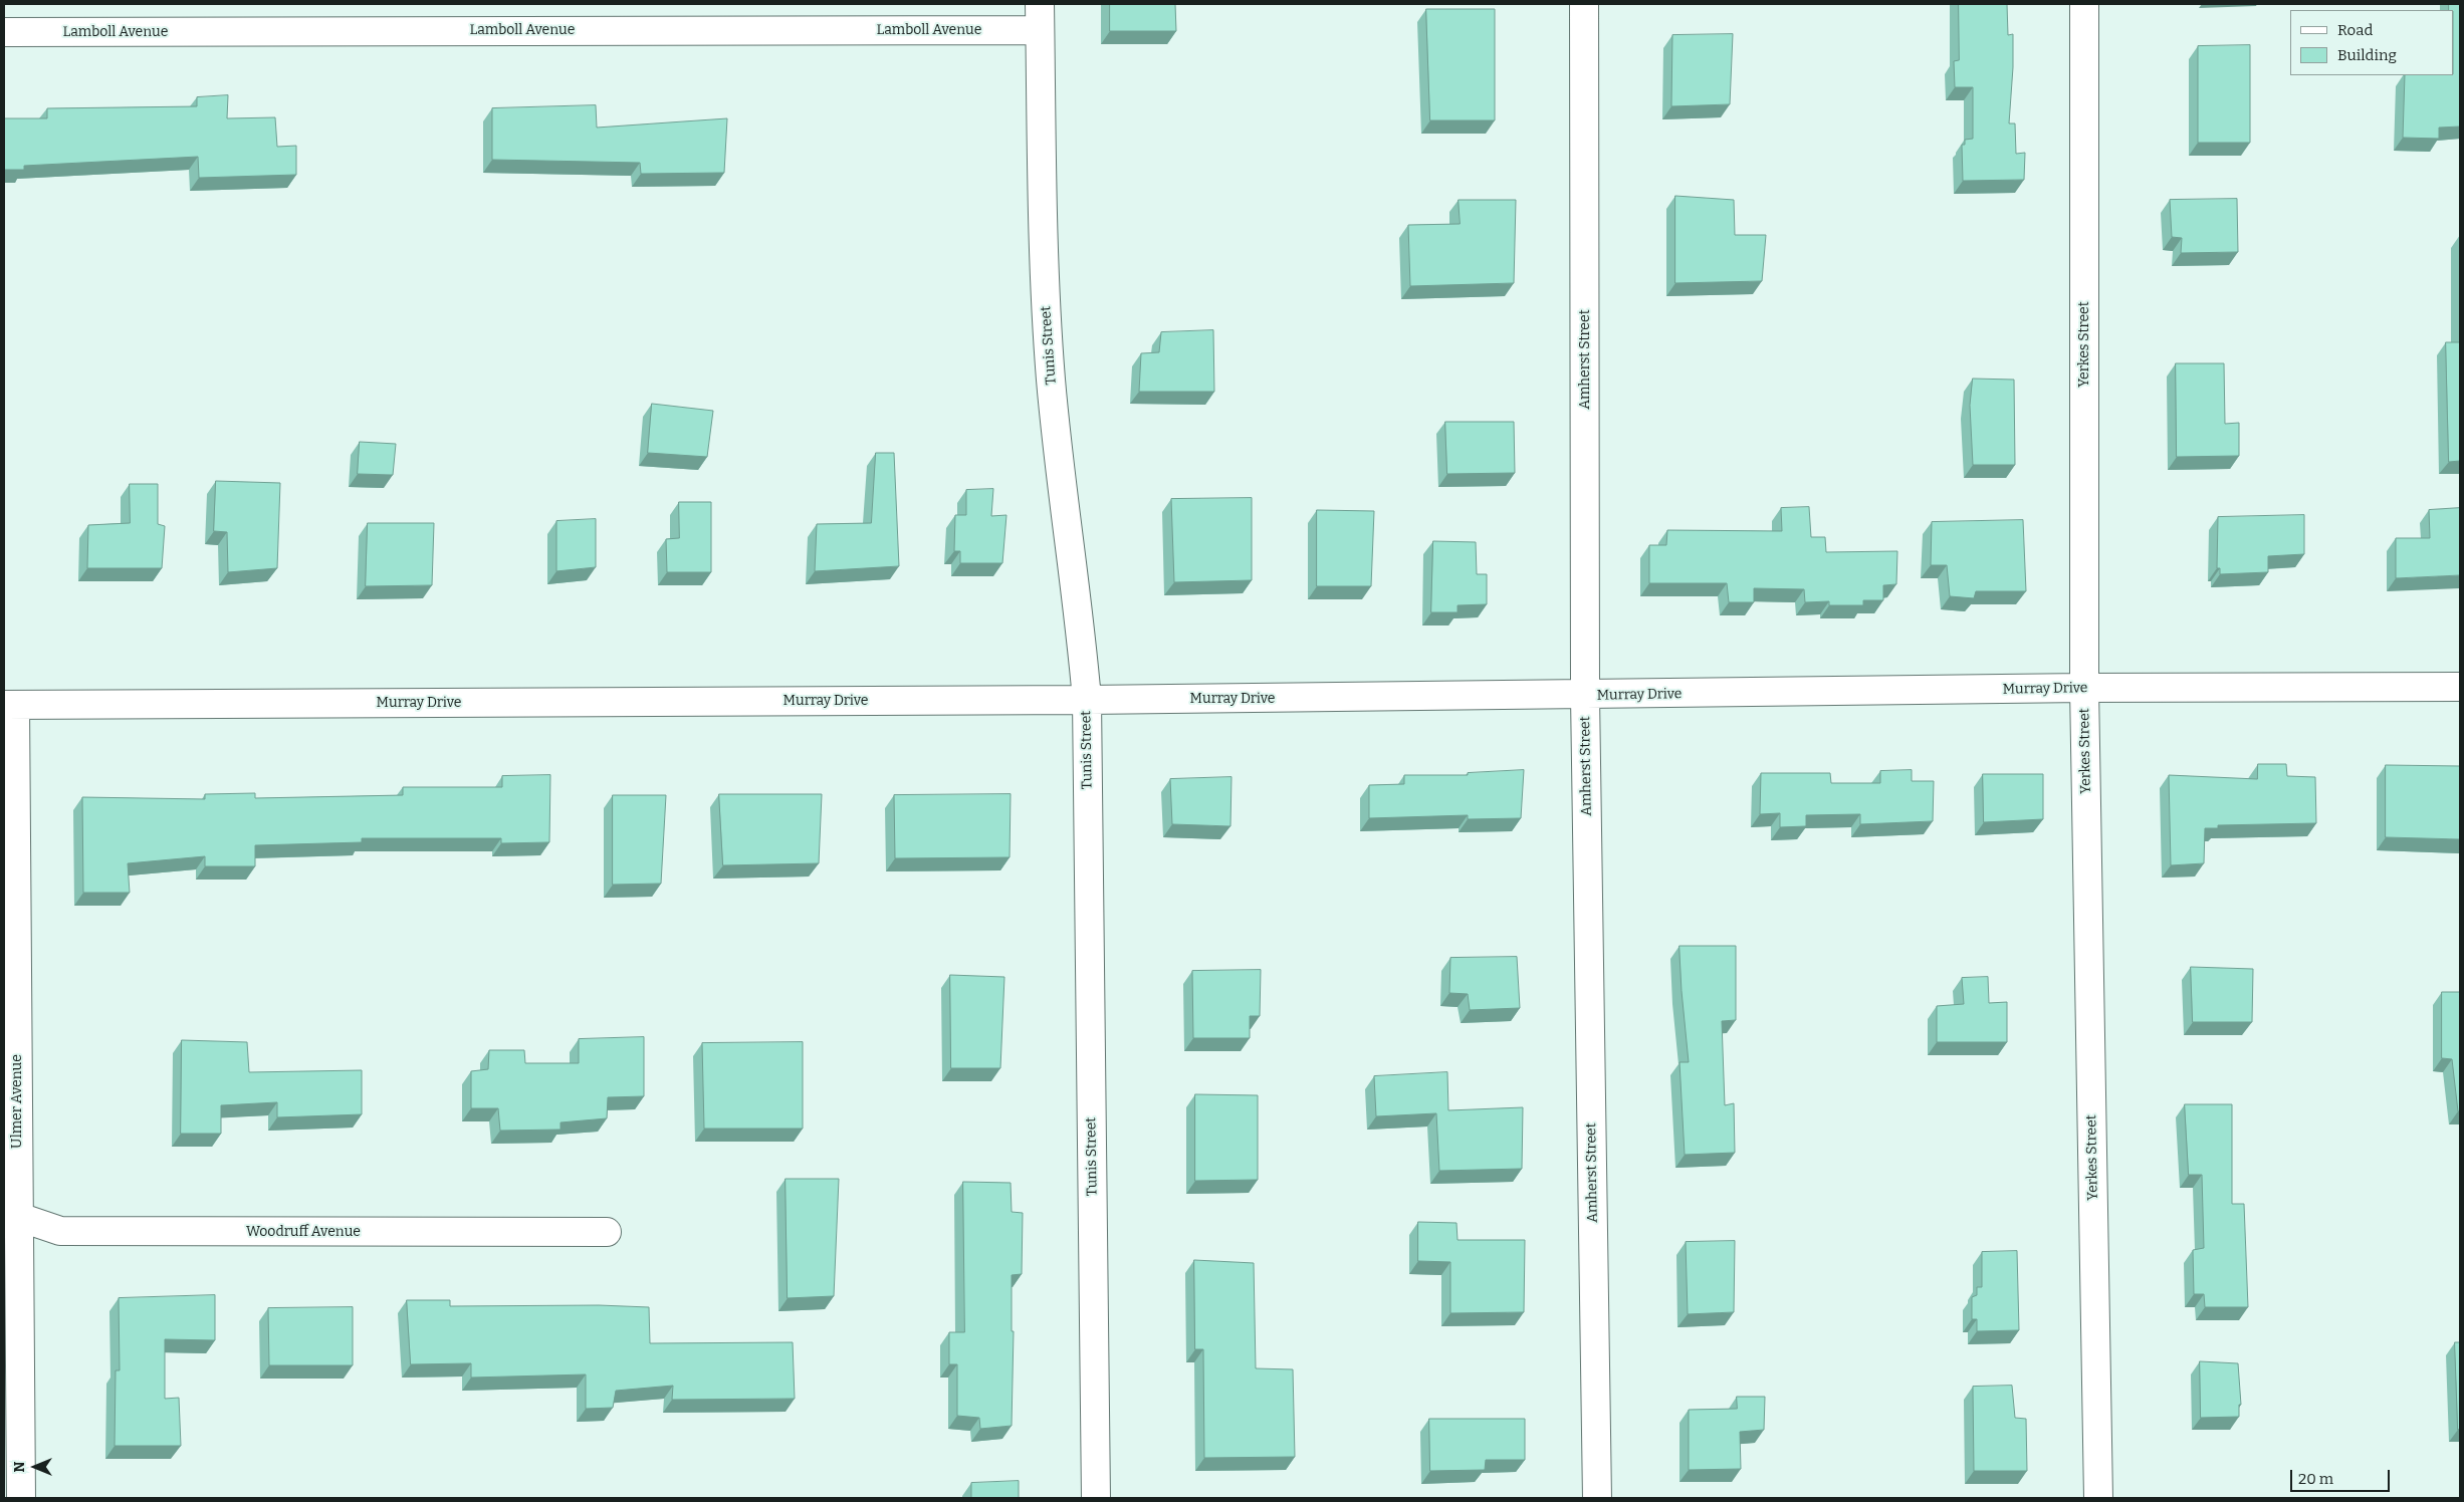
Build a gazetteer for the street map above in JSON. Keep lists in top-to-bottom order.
{
  "streets": {
    "street": [
      "Lamboll Avenue",
      "Yerkes Street",
      "Tunis Street",
      "Amherst Street",
      "Murray Drive",
      "Ulmer Avenue",
      "Woodruff Avenue"
    ]
  },
  "crossings": [
    ["Lamboll Avenue", "Tunis Street"],
    ["Yerkes Street", "Murray Drive"],
    ["Tunis Street", "Murray Drive"],
    ["Amherst Street", "Murray Drive"],
    ["Murray Drive", "Ulmer Avenue"],
    ["Ulmer Avenue", "Woodruff Avenue"]
  ],
  "legend": ["Road", "Building"],
  "scale_bar": "20 m",
  "north": "left"
}
